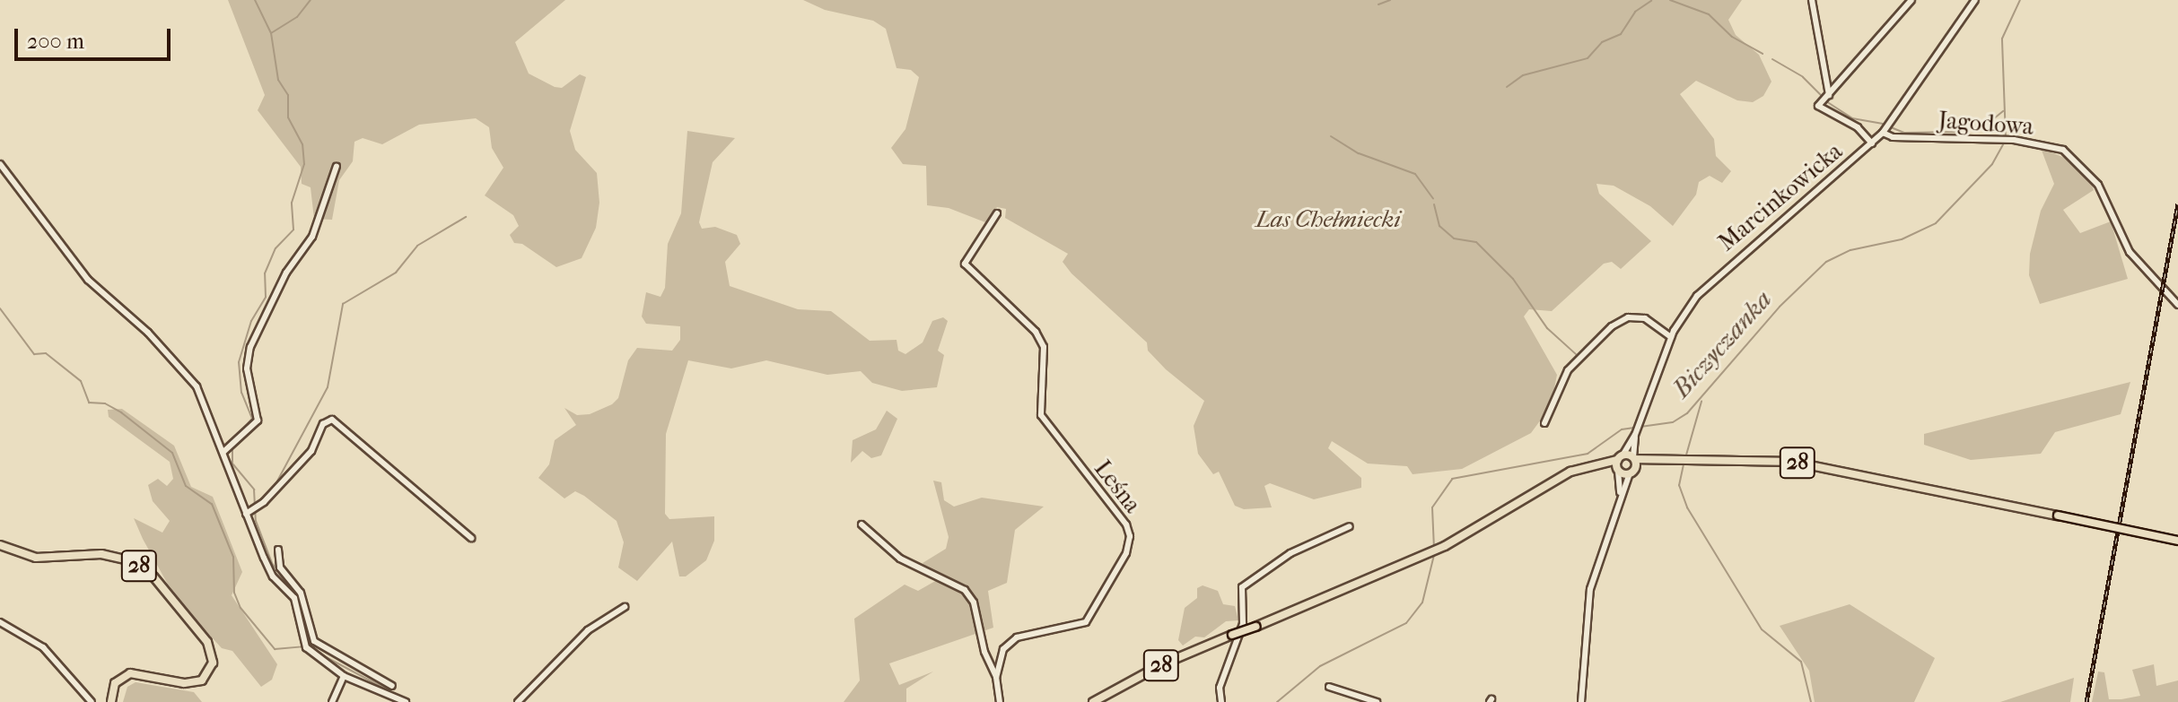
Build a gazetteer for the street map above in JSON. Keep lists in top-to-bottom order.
{
  "streets": {
    "main road": ["28"],
    "street": ["Jagodowa", "Marcinkowicka", "Leśna"]
  },
  "crossings": [
    ["Jagodowa", "Marcinkowicka"],
    ["Marcinkowicka", "28"]
  ],
  "water": ["Biczyczanka"],
  "parks": ["Las Chełmiecki"],
  "scale_bar": "200 m"
}
